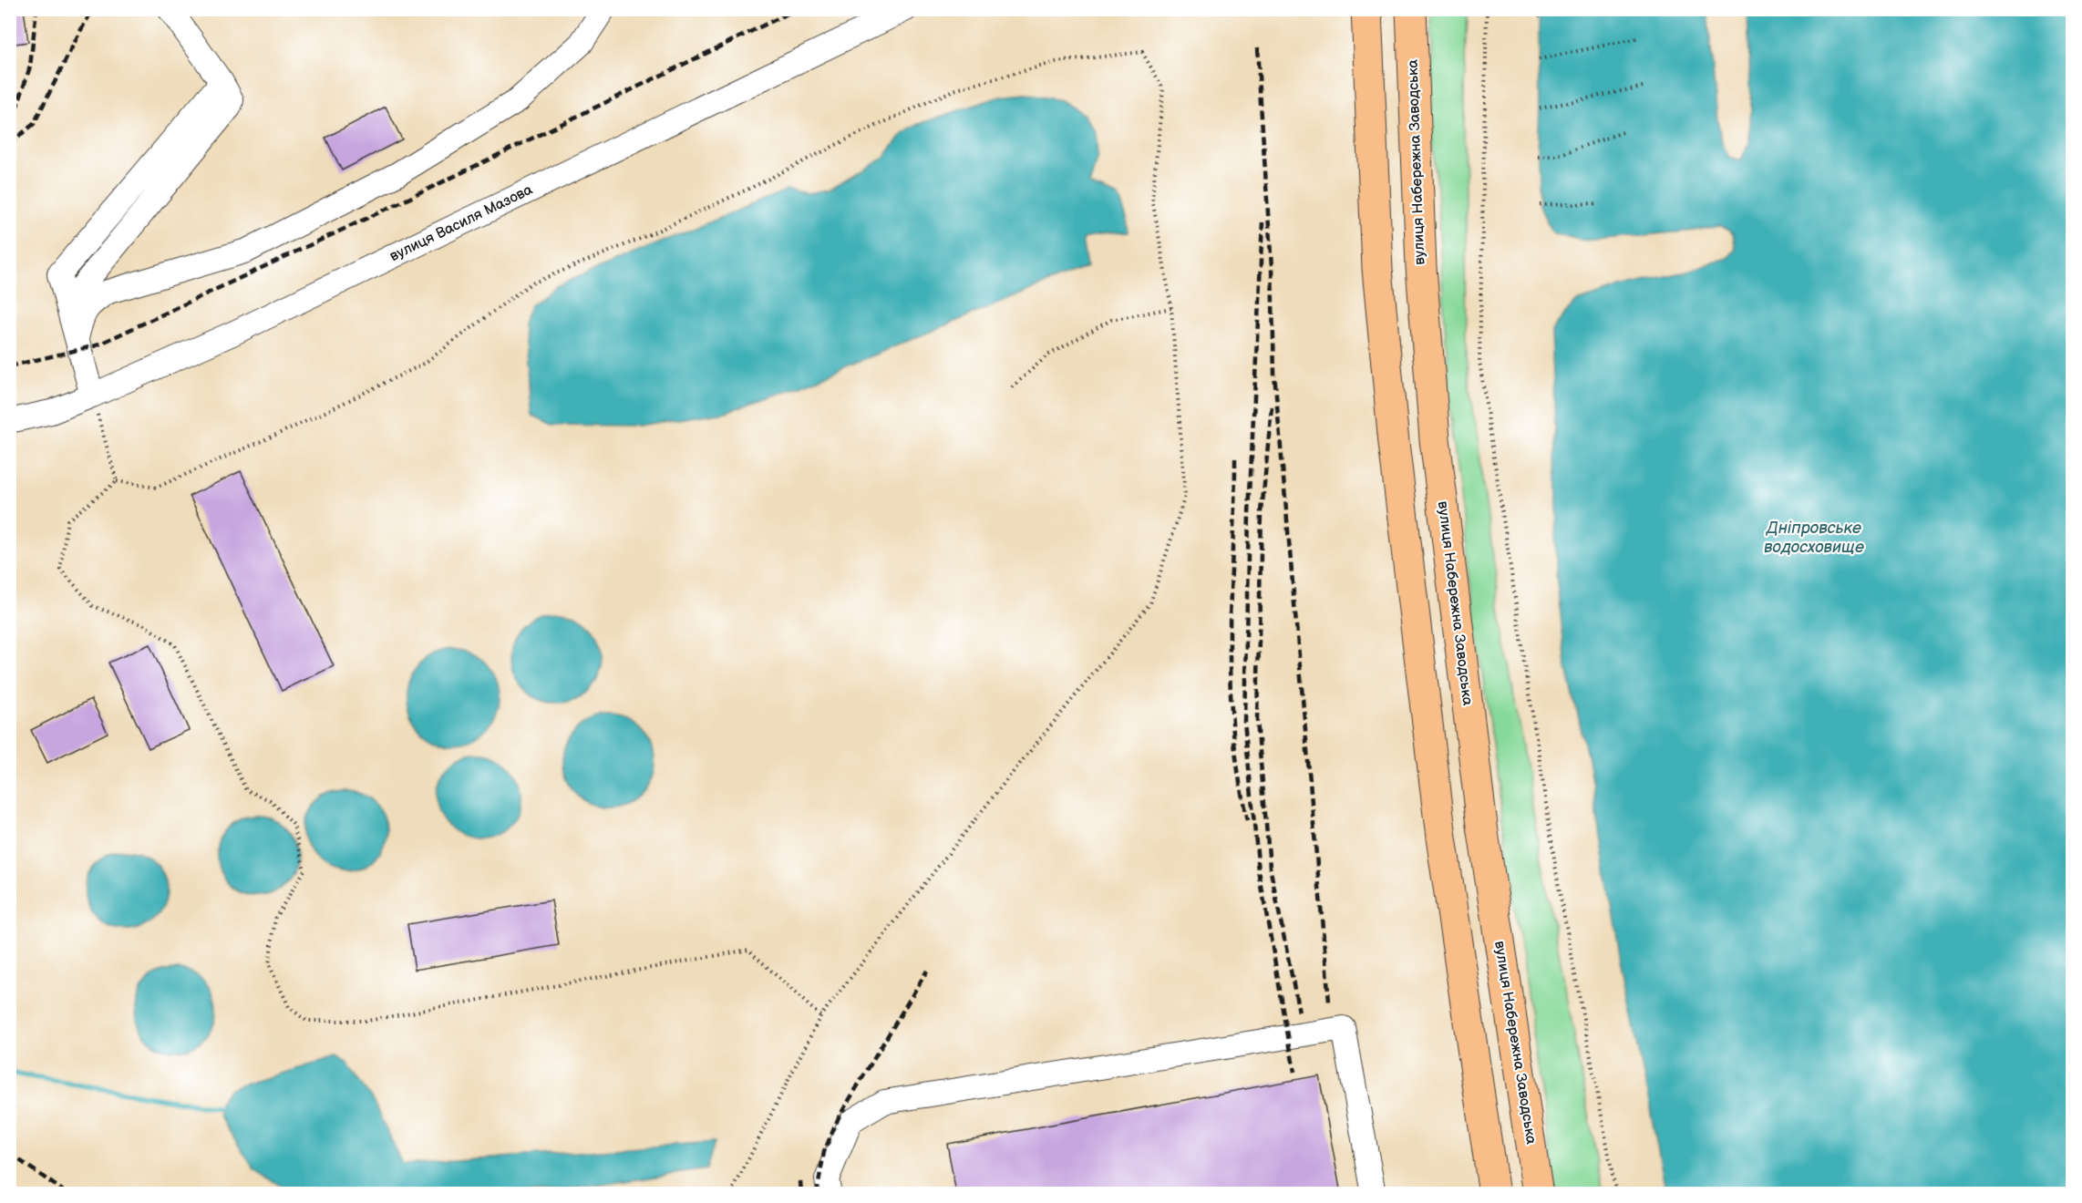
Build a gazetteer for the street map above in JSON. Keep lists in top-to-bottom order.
{
  "streets": {
    "main road": ["вулиця Набережна Заводська"],
    "street": ["вулиця Василя Мазова"]
  },
  "water": ["Дніпровське водосховище"]
}
